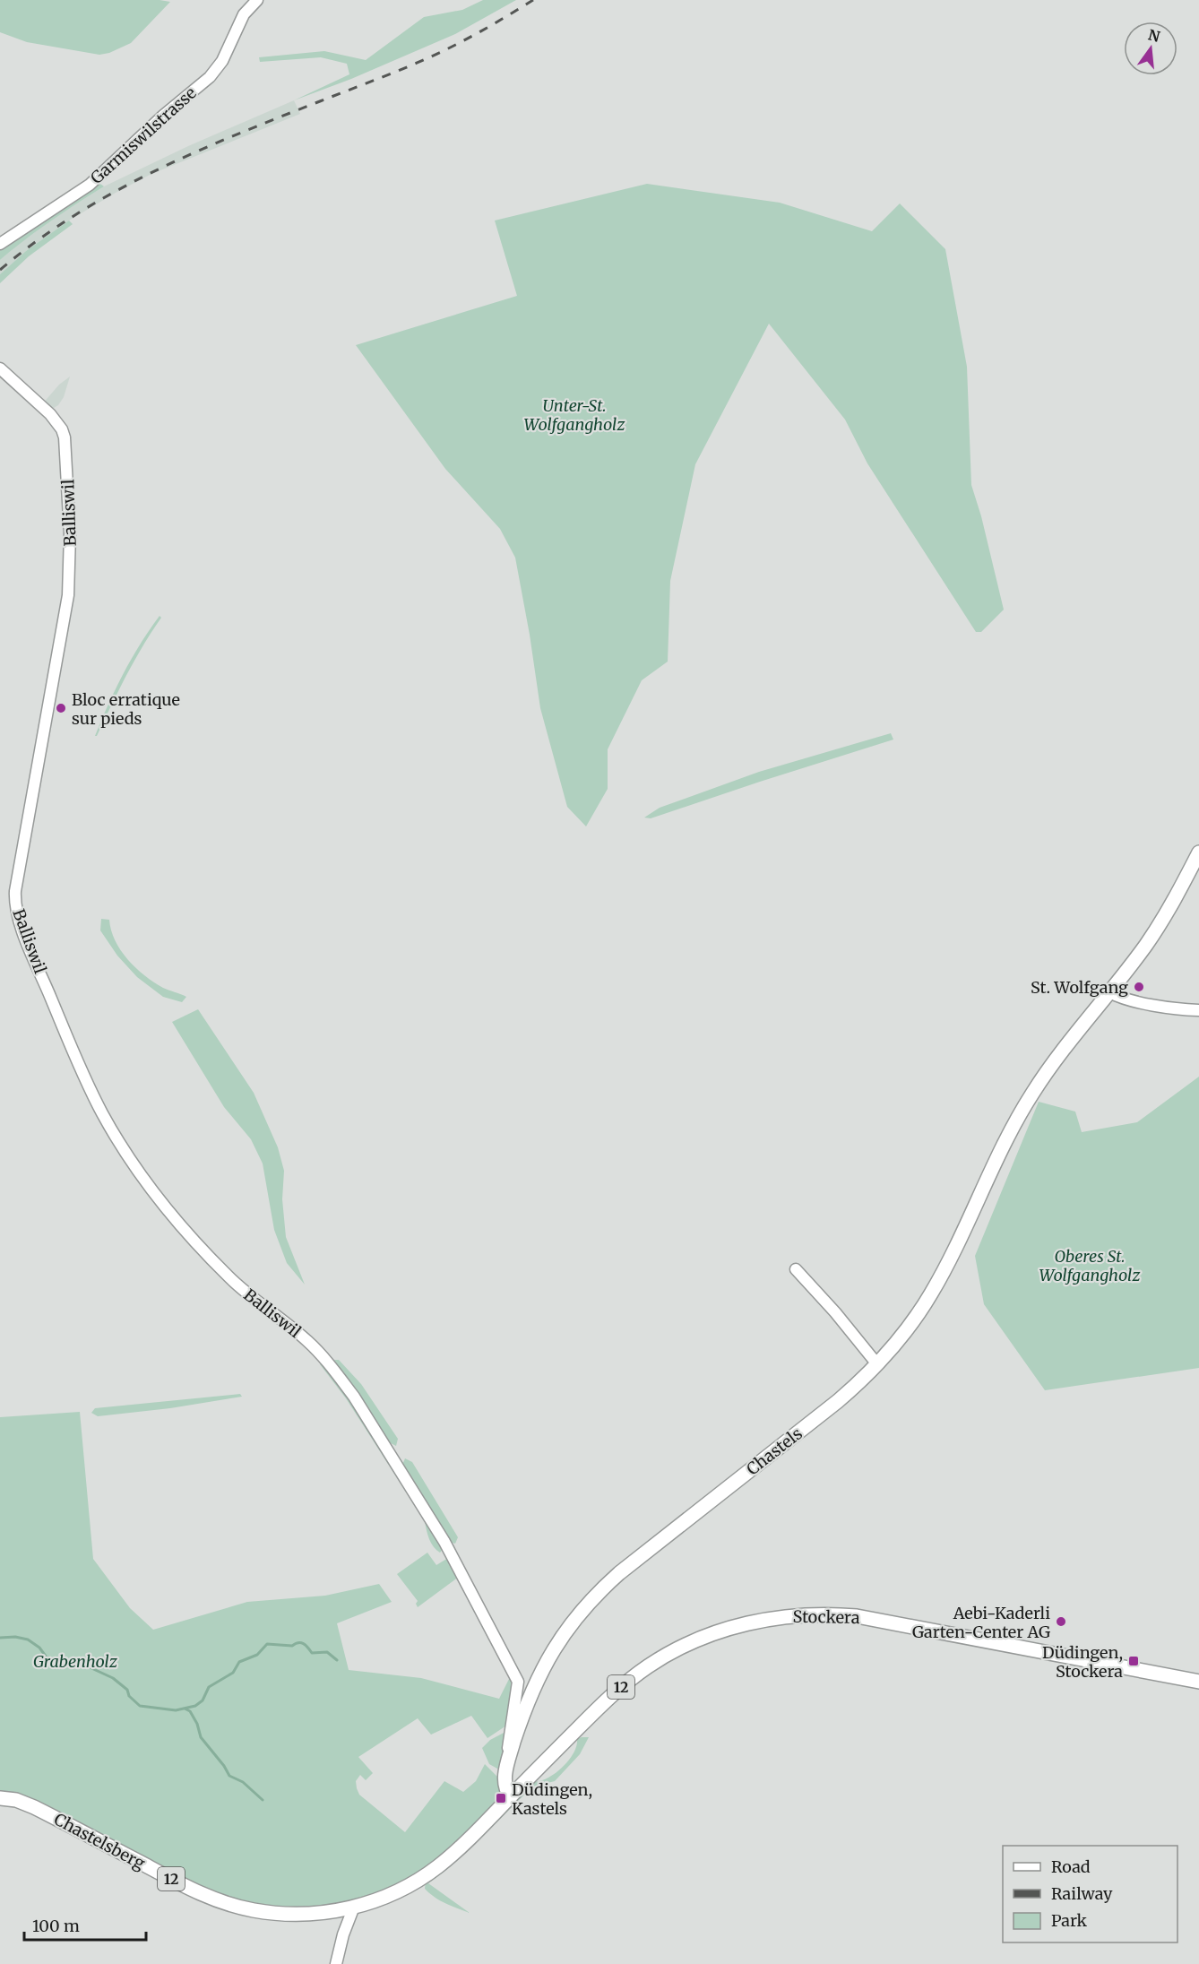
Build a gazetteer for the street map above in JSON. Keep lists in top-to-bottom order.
{
  "streets": {
    "main road": [
      "Chastels",
      "Stockera",
      "12",
      "Chastelsberg"
    ],
    "street": ["Garmiswilstrasse", "Balliswil"]
  },
  "crossings": [
    ["Balliswil", "Chastels"],
    ["Chastels", "Stockera"],
    ["Chastels", "12"],
    ["Stockera", "12"],
    ["12", "Chastelsberg"]
  ],
  "parks": ["Unter-St. Wolfgangholz", "Oberes St. Wolfgangholz", "Grabenholz"],
  "places": {
    "other": ["Bloc erratique sur pieds", "St. Wolfgang", "Aebi-Kaderli Garten-Center AG"],
    "transit": ["Düdingen, Stockera", "Düdingen, Kastels"]
  },
  "legend": ["Road", "Railway", "Park"],
  "scale_bar": "100 m",
  "north": "top"
}
